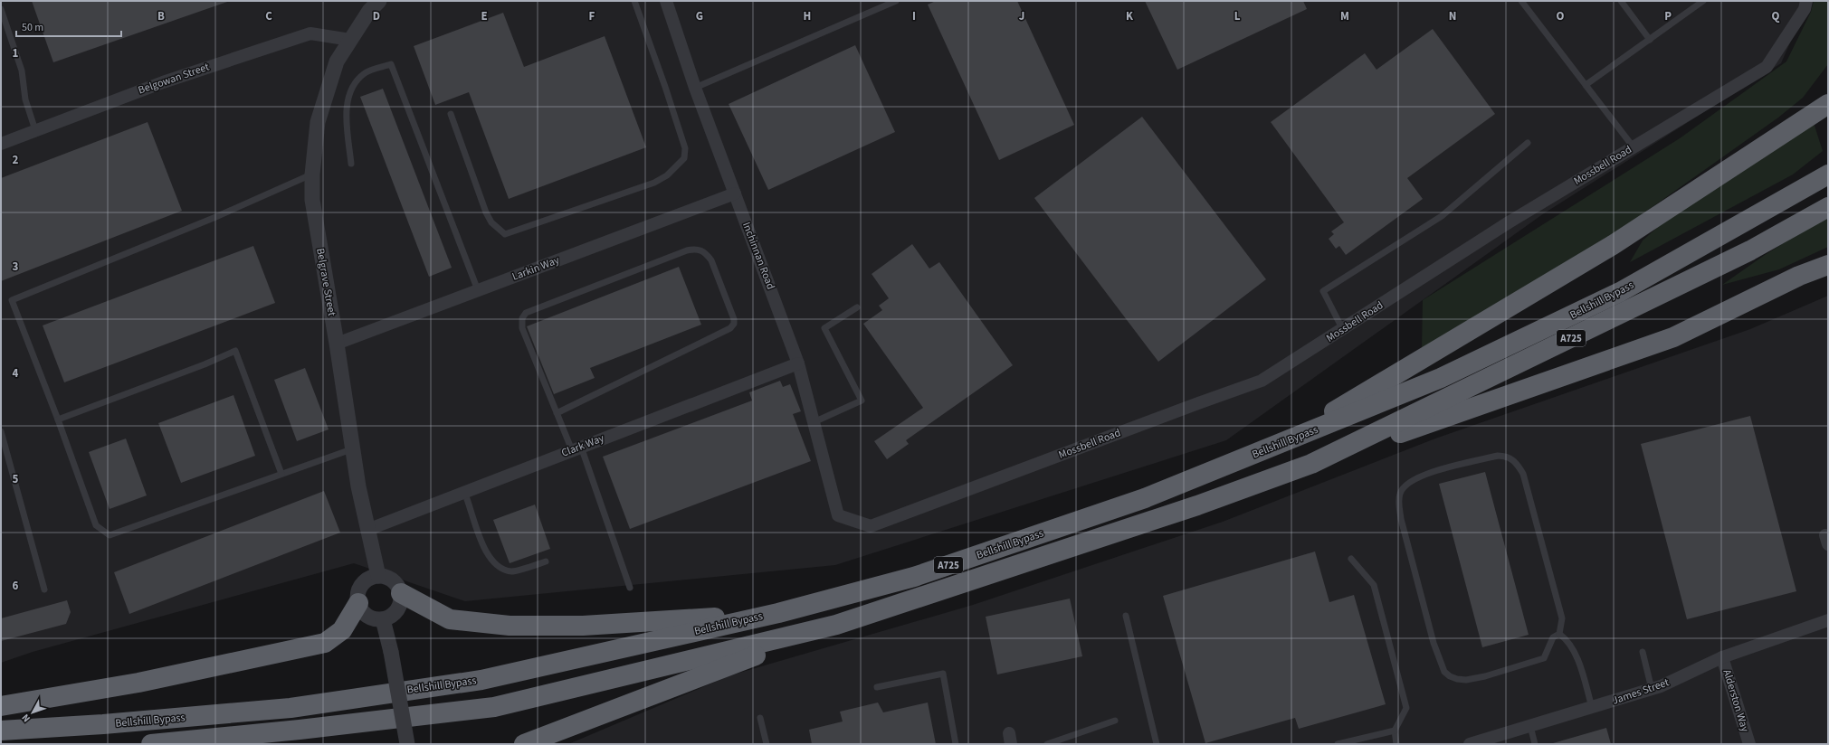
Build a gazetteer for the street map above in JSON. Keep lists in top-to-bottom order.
{
  "streets": {
    "highway": ["Bellshill Bypass", "A725"],
    "street": [
      "Belgowan Street",
      "Mossbell Road",
      "Inchinnan Road",
      "Larkin Way",
      "Belgrave Street",
      "Clark Way",
      "James Street",
      "Alderston Way"
    ]
  },
  "crossings": [
    ["Belgowan Street", "Belgrave Street"],
    ["Mossbell Road", "Inchinnan Road"],
    ["Inchinnan Road", "Larkin Way"],
    ["Inchinnan Road", "Clark Way"],
    ["Larkin Way", "Belgrave Street"],
    ["Belgrave Street", "Clark Way"],
    ["Bellshill Bypass", "A725"],
    ["James Street", "Alderston Way"]
  ],
  "scale_bar": "50 m",
  "north": "bottom left",
  "grid": {
    "columns": [
      "B",
      "C",
      "D",
      "E",
      "F",
      "G",
      "H",
      "I",
      "J",
      "K",
      "L",
      "M",
      "N",
      "O",
      "P",
      "Q"
    ],
    "rows": [
      "1",
      "2",
      "3",
      "4",
      "5",
      "6"
    ]
  }
}
